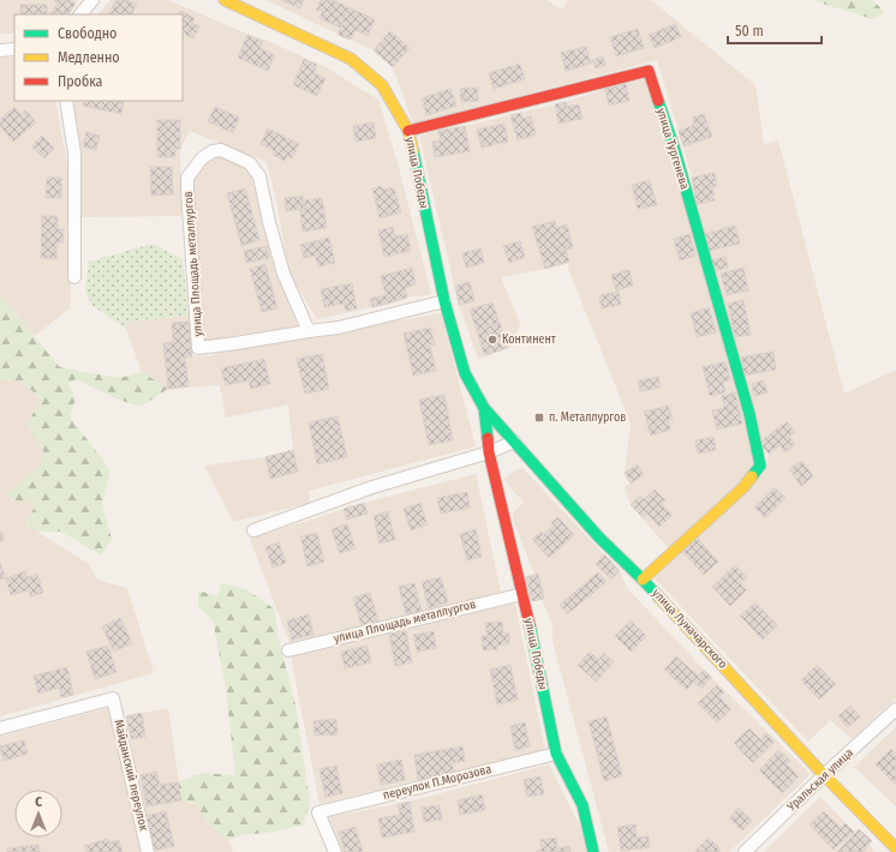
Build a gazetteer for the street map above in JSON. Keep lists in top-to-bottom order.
{
  "streets": {
    "street": [
      "улица Тургенева",
      "улица Победы",
      "улица Площадь металлургов",
      "улица Луначарского",
      "Майданский переулок",
      "Уральская улица",
      "переулок П.Морозова"
    ]
  },
  "crossings": [
    ["улица Тургенева", "улица Победы"],
    ["улица Тургенева", "улица Луначарского"],
    ["улица Победы", "улица Площадь металлургов"],
    ["улица Победы", "улица Луначарского"],
    ["улица Победы", "переулок П.Морозова"],
    ["улица Луначарского", "Уральская улица"]
  ],
  "places": {
    "other": ["Континент"],
    "transit": ["п. Металлургов"]
  },
  "legend": ["Свободно", "Медленно", "Пробка"],
  "scale_bar": "50 m",
  "north": "top"
}
